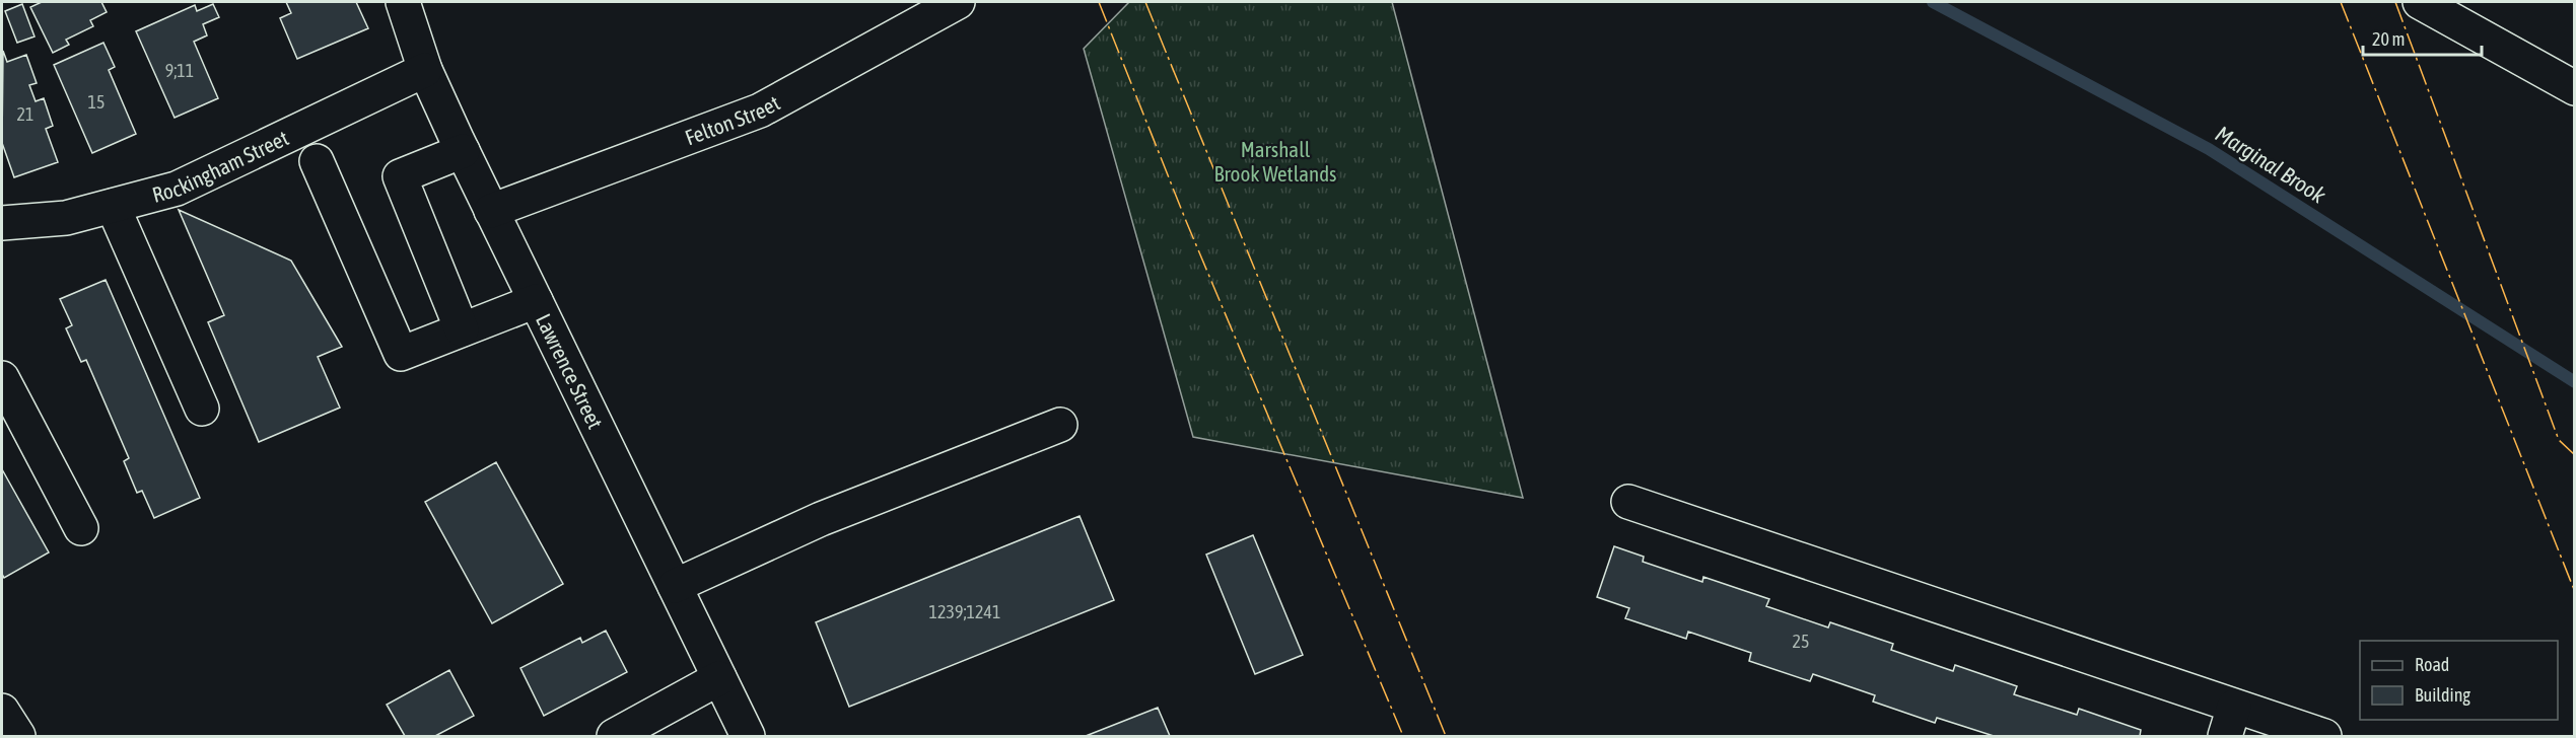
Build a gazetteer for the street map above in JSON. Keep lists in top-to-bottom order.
{
  "streets": {
    "street": ["Felton Street", "Rockingham Street", "Lawrence Street"]
  },
  "crossings": [
    ["Felton Street", "Lawrence Street"],
    ["Rockingham Street", "Lawrence Street"]
  ],
  "water": ["Marginal Brook"],
  "parks": ["Marshall Brook Wetlands"],
  "house_numbers": [
    "9;11",
    "15",
    "21",
    "1239;1241",
    "25"
  ],
  "legend": ["Road", "Building"],
  "scale_bar": "20 m"
}
